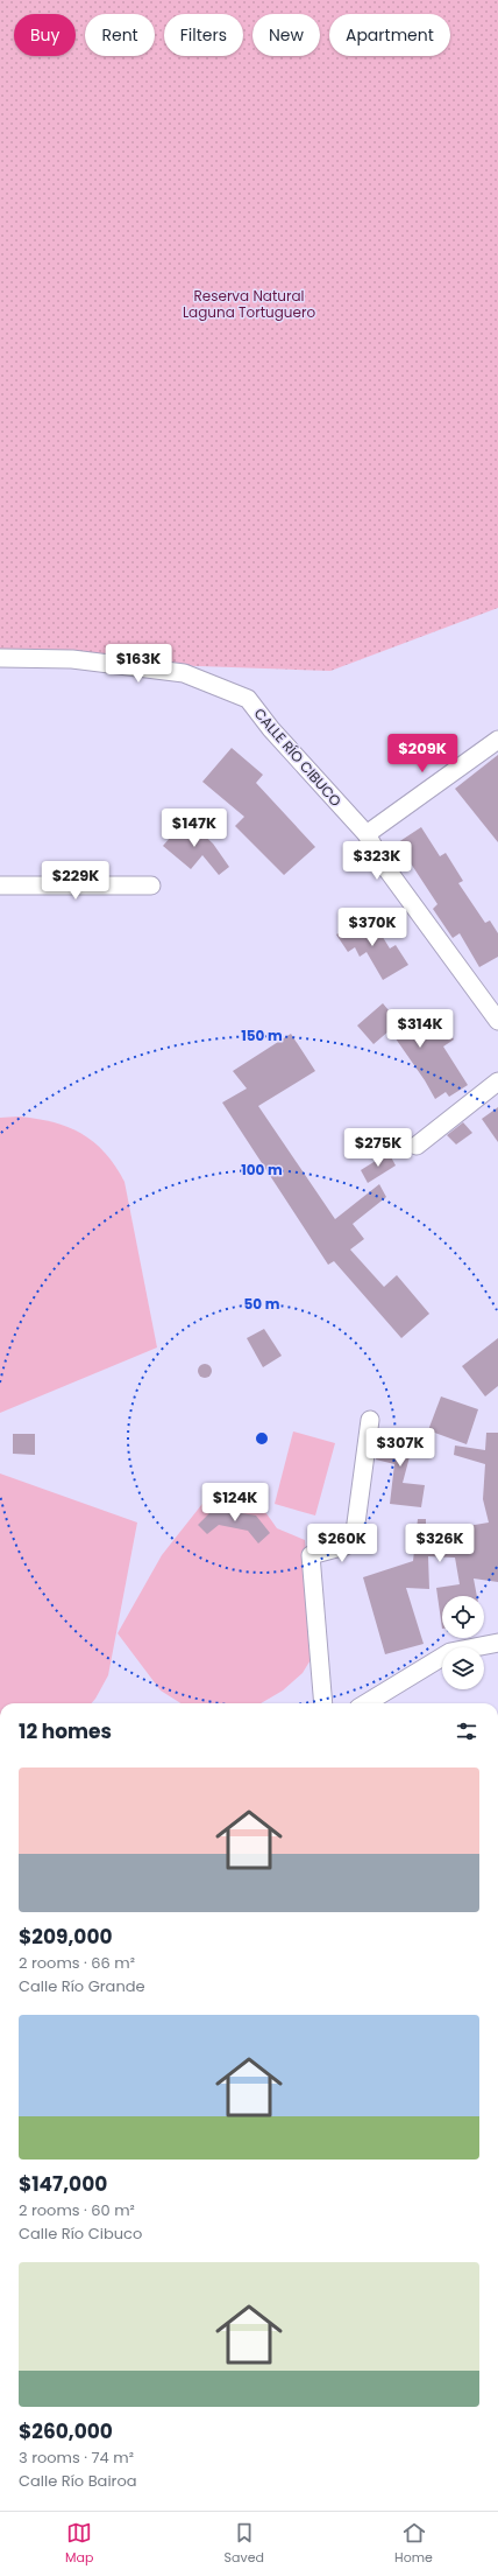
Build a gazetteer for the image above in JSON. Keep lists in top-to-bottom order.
{
  "streets": {
    "street": ["CALLE RÍO CIBUCO"]
  },
  "parks": ["Reserva Natural Laguna Tortuguero"],
  "page": {
    "chip": [
      "Buy",
      "Rent",
      "Filters",
      "New",
      "Apartment"
    ],
    "price": [
      "$163K",
      "$209K",
      "$147K",
      "$323K",
      "$229K",
      "$370K",
      "$314K",
      "$275K",
      "$307K",
      "$124K",
      "$260K",
      "$326K"
    ],
    "heading": "12 homes",
    "list": [
      {
        "name": "$209,000",
        "note": "2 rooms · 66 m² · Calle Río Grande"
      },
      {
        "name": "$147,000",
        "note": "2 rooms · 60 m² · Calle Río Cibuco"
      },
      {
        "name": "$260,000",
        "note": "3 rooms · 74 m² · Calle Río Bairoa"
      }
    ],
    "tabs": ["Map", "Saved", "Home"]
  },
  "rings": ["150 m", "100 m", "50 m"]
}
